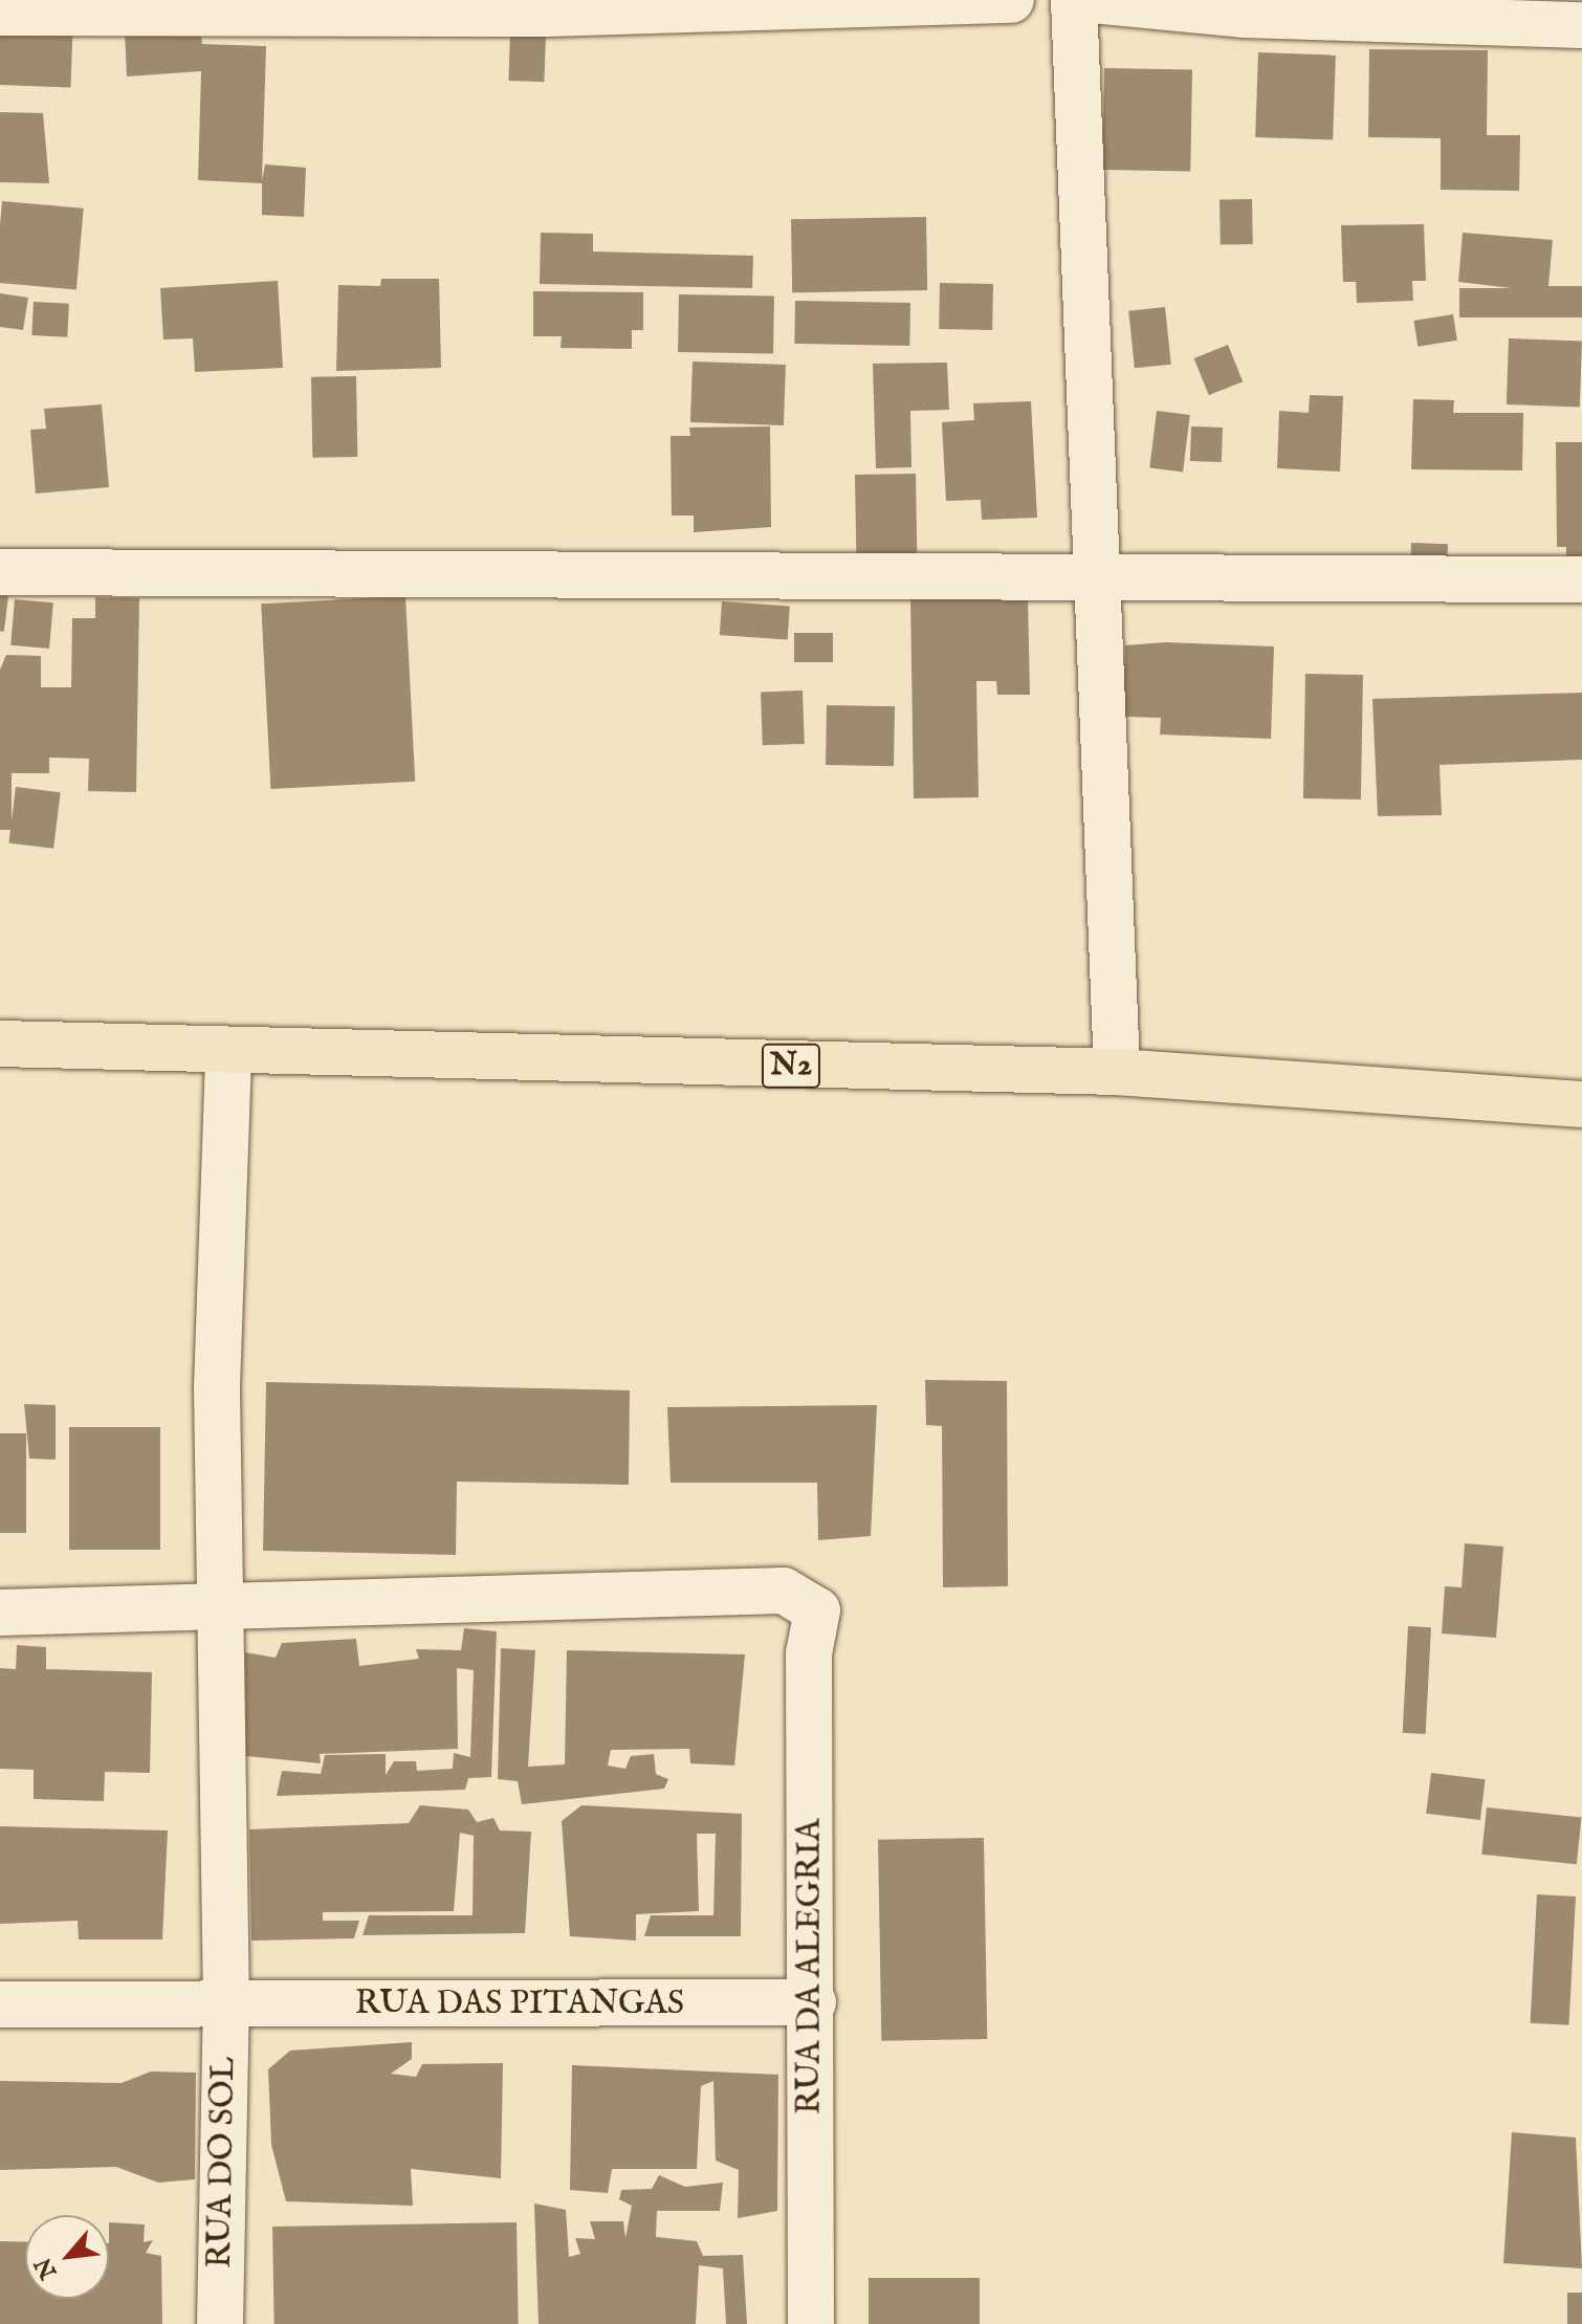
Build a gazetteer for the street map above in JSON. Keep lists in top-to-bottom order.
{
  "streets": {
    "main road": ["N2"],
    "street": ["RUA DA ALEGRIA", "RUA DAS PITANGAS", "RUA DO SOL"]
  },
  "crossings": [
    ["N2", "RUA DO SOL"],
    ["RUA DA ALEGRIA", "RUA DAS PITANGAS"],
    ["RUA DA ALEGRIA", "RUA DO SOL"],
    ["RUA DAS PITANGAS", "RUA DO SOL"]
  ],
  "north": "bottom left"
}
